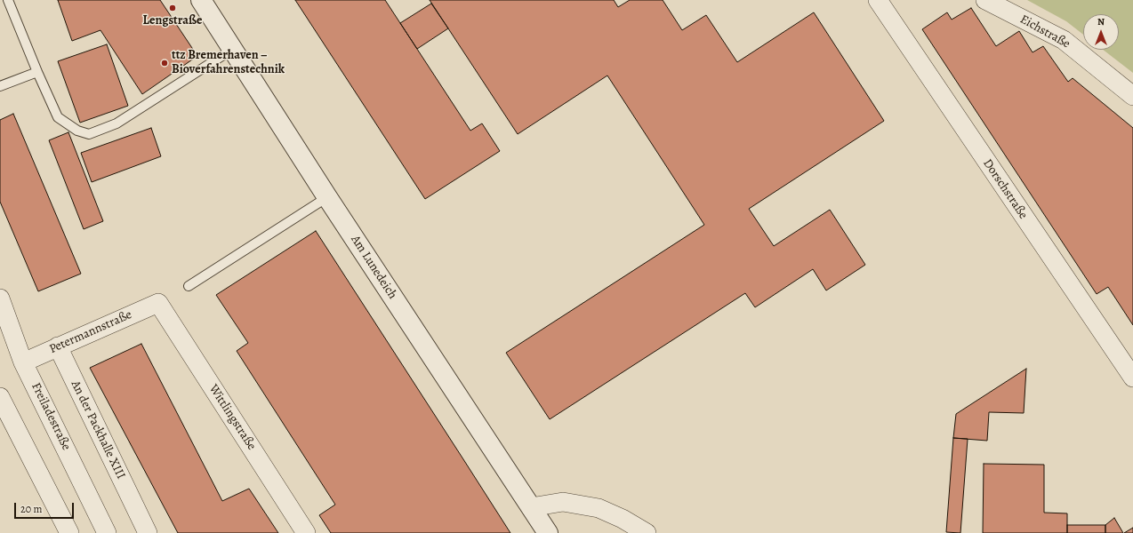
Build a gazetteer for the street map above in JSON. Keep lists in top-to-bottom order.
{
  "streets": {
    "street": [
      "Eichstraße",
      "Dorschstraße",
      "Am Lunedeich",
      "Petermannstraße",
      "Freiladestraße",
      "Wittlingstraße",
      "An der Packhalle XIII"
    ]
  },
  "crossings": [
    ["Petermannstraße", "Freiladestraße"],
    ["Petermannstraße", "Wittlingstraße"],
    ["Petermannstraße", "An der Packhalle XIII"]
  ],
  "places": ["Lengstraße", "ttz Bremerhaven – Bioverfahrenstechnik"],
  "scale_bar": "20 m",
  "north": "top"
}
